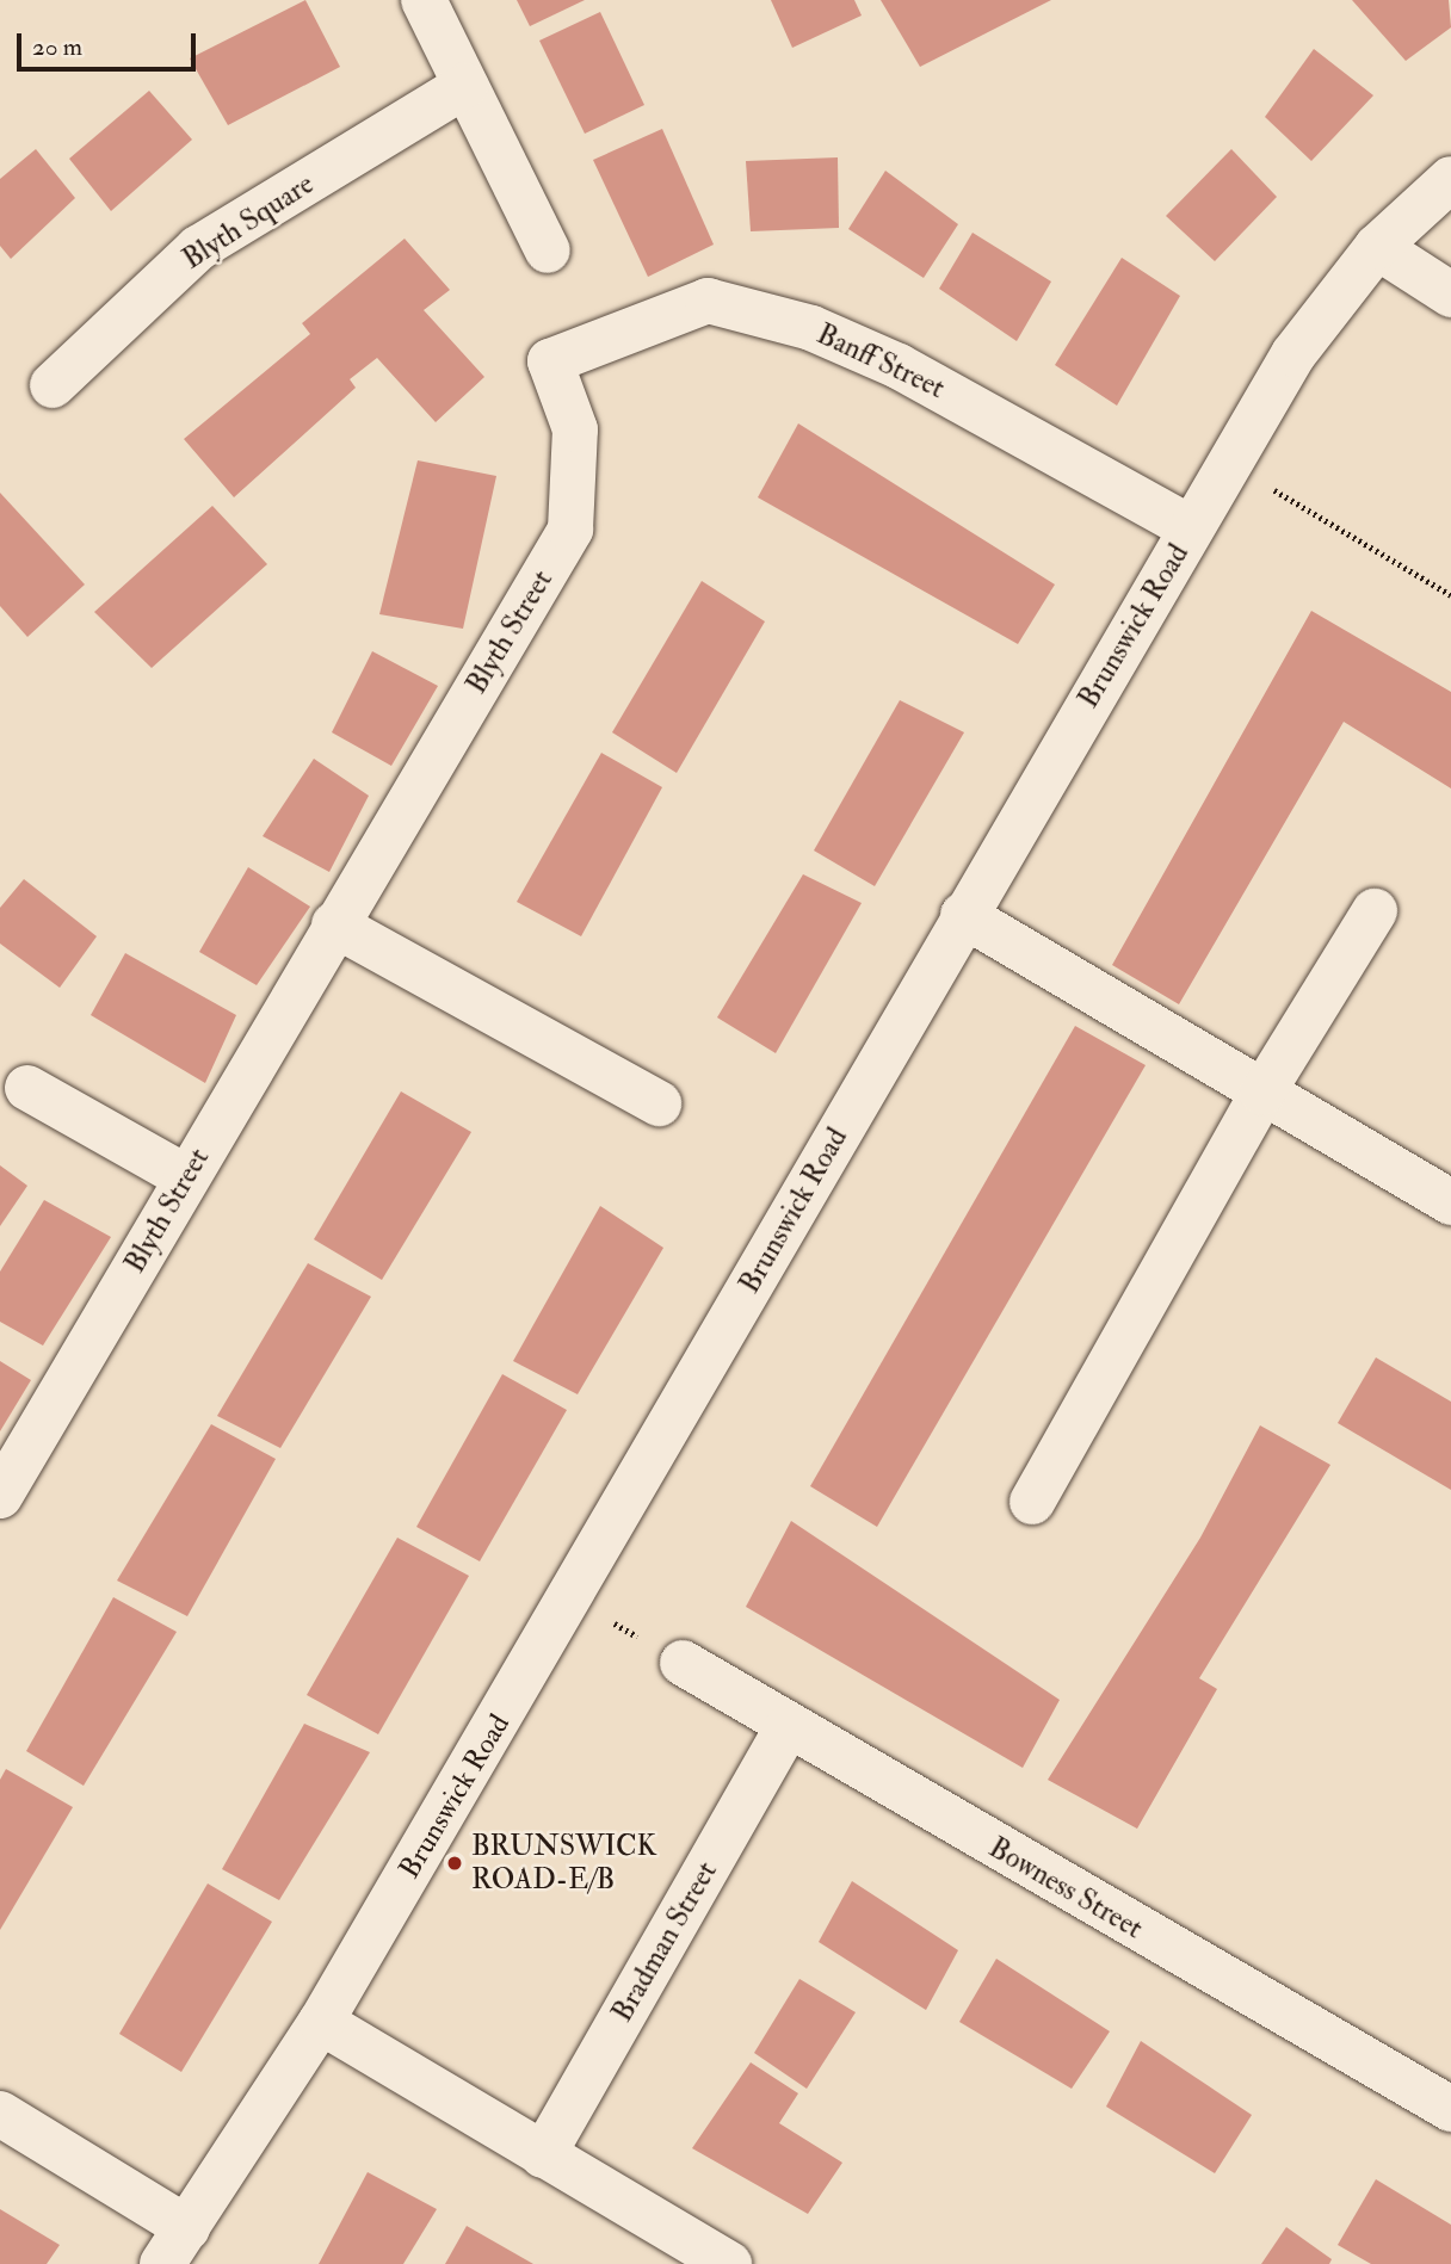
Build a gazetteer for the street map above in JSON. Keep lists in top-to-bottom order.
{
  "streets": {
    "street": [
      "Blyth Square",
      "Banff Street",
      "Brunswick Road",
      "Blyth Street",
      "Bowness Street",
      "Bradman Street"
    ]
  },
  "crossings": [
    ["Banff Street", "Brunswick Road"],
    ["Banff Street", "Blyth Street"],
    ["Bowness Street", "Bradman Street"]
  ],
  "places": ["BRUNSWICK ROAD-E/B"],
  "scale_bar": "20 m"
}
